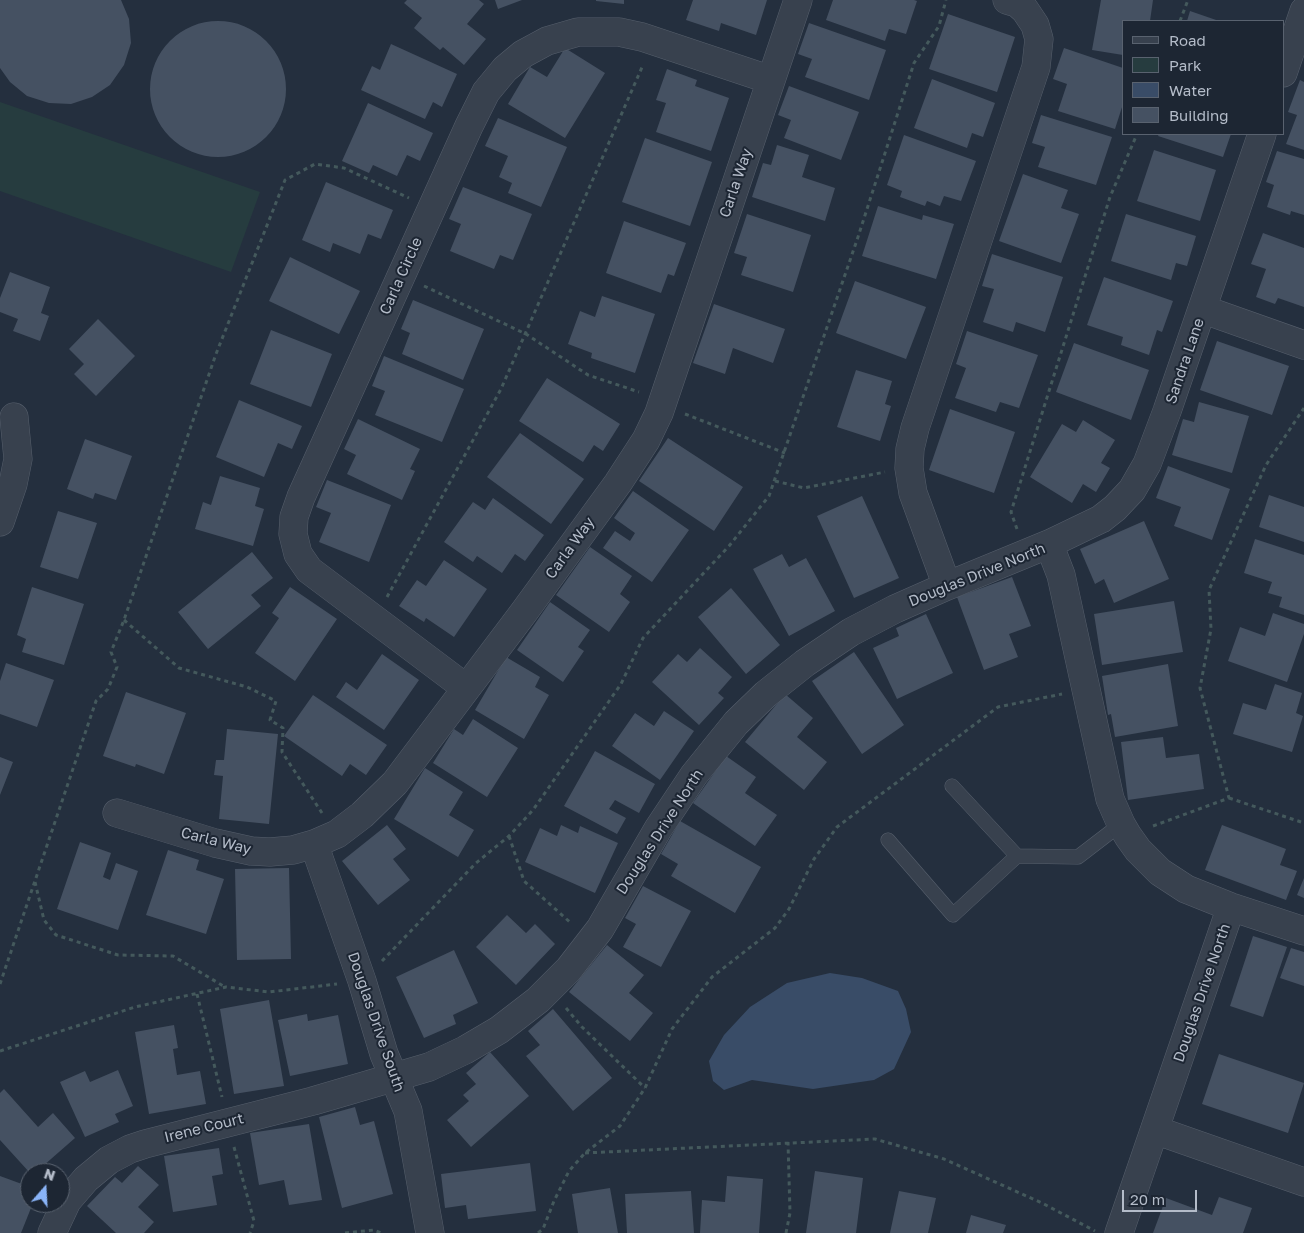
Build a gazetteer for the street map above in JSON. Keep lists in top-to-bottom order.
{
  "streets": {
    "street": [
      "Carla Way",
      "Carla Circle",
      "Sandra Lane",
      "Douglas Drive North",
      "Douglas Drive South",
      "Irene Court"
    ]
  },
  "crossings": [
    ["Carla Way", "Carla Circle"],
    ["Carla Way", "Douglas Drive South"],
    ["Sandra Lane", "Douglas Drive North"],
    ["Douglas Drive North", "Douglas Drive South"],
    ["Douglas Drive North", "Irene Court"],
    ["Douglas Drive South", "Irene Court"]
  ],
  "legend": [
    "Road",
    "Park",
    "Water",
    "Building"
  ],
  "scale_bar": "20 m",
  "north": "top"
}
